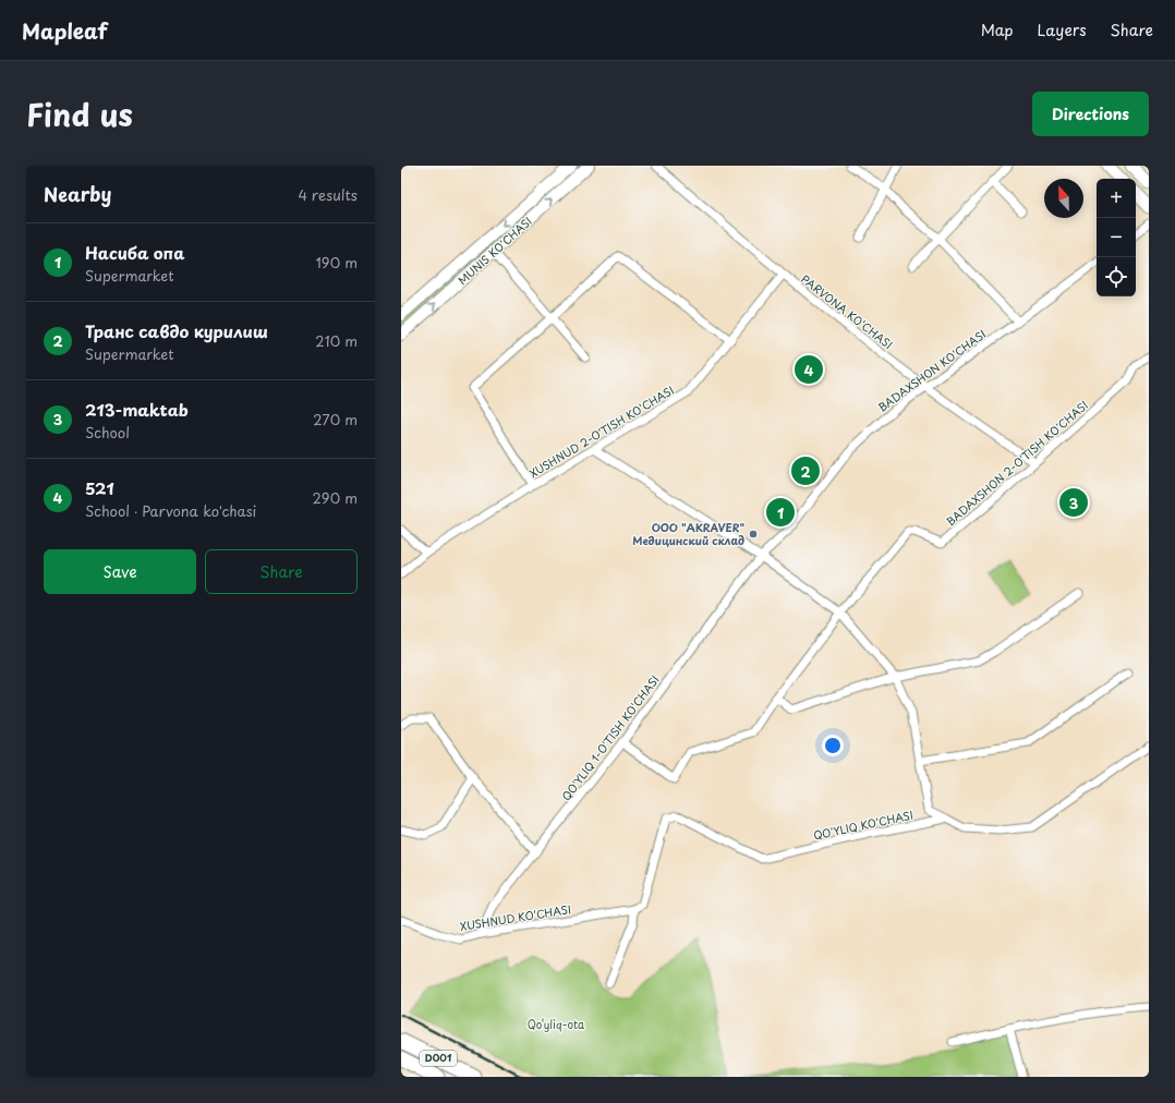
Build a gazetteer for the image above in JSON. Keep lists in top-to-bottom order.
{
  "streets": {
    "highway": ["D001"],
    "street": [
      "MUNIS KO'CHASI",
      "PARVONA KO'CHASI",
      "BADAXSHON KO'CHASI",
      "XUSHNUD 2-O'TISH KO'CHASI",
      "BADAXSHON 2-O'TISH KO'CHASI",
      "QO'YLIQ 1-O'TISH KO'CHASI",
      "QO'YLIQ KO'CHASI",
      "XUSHNUD KO'CHASI"
    ]
  },
  "crossings": [
    ["PARVONA KO'CHASI", "BADAXSHON KO'CHASI"],
    ["PARVONA KO'CHASI", "XUSHNUD 2-O'TISH KO'CHASI"],
    ["PARVONA KO'CHASI", "BADAXSHON 2-O'TISH KO'CHASI"],
    ["BADAXSHON KO'CHASI", "QO'YLIQ 1-O'TISH KO'CHASI"],
    ["QO'YLIQ 1-O'TISH KO'CHASI", "XUSHNUD KO'CHASI"],
    ["QO'YLIQ KO'CHASI", "XUSHNUD KO'CHASI"]
  ],
  "parks": ["Qo‘yliq-ota"],
  "places": ["ООО \"AKRAVER\" Медицинский склад"],
  "north": "top",
  "page": {
    "header": "Mapleaf",
    "nav": ["Map", "Layers", "Share"],
    "title": "Find us",
    "buttons": [
      "Directions",
      ["Save", "Share"]
    ],
    "heading": ["Nearby", "4 results"],
    "map_buttons": ["+", "−"],
    "list": [
      {
        "mark": "1",
        "name": "Насиба опа",
        "note": "Supermarket",
        "value": "190 m"
      },
      {
        "mark": "2",
        "name": "Транс савдо курилиш",
        "note": "Supermarket",
        "value": "210 m"
      },
      {
        "mark": "3",
        "name": "213-maktab",
        "note": "School",
        "value": "270 m"
      },
      {
        "mark": "4",
        "name": "521",
        "note": "School · Parvona ko'chasi",
        "value": "290 m"
      }
    ],
    "pins": [
      "4",
      "2",
      "3",
      "1"
    ]
  }
}
